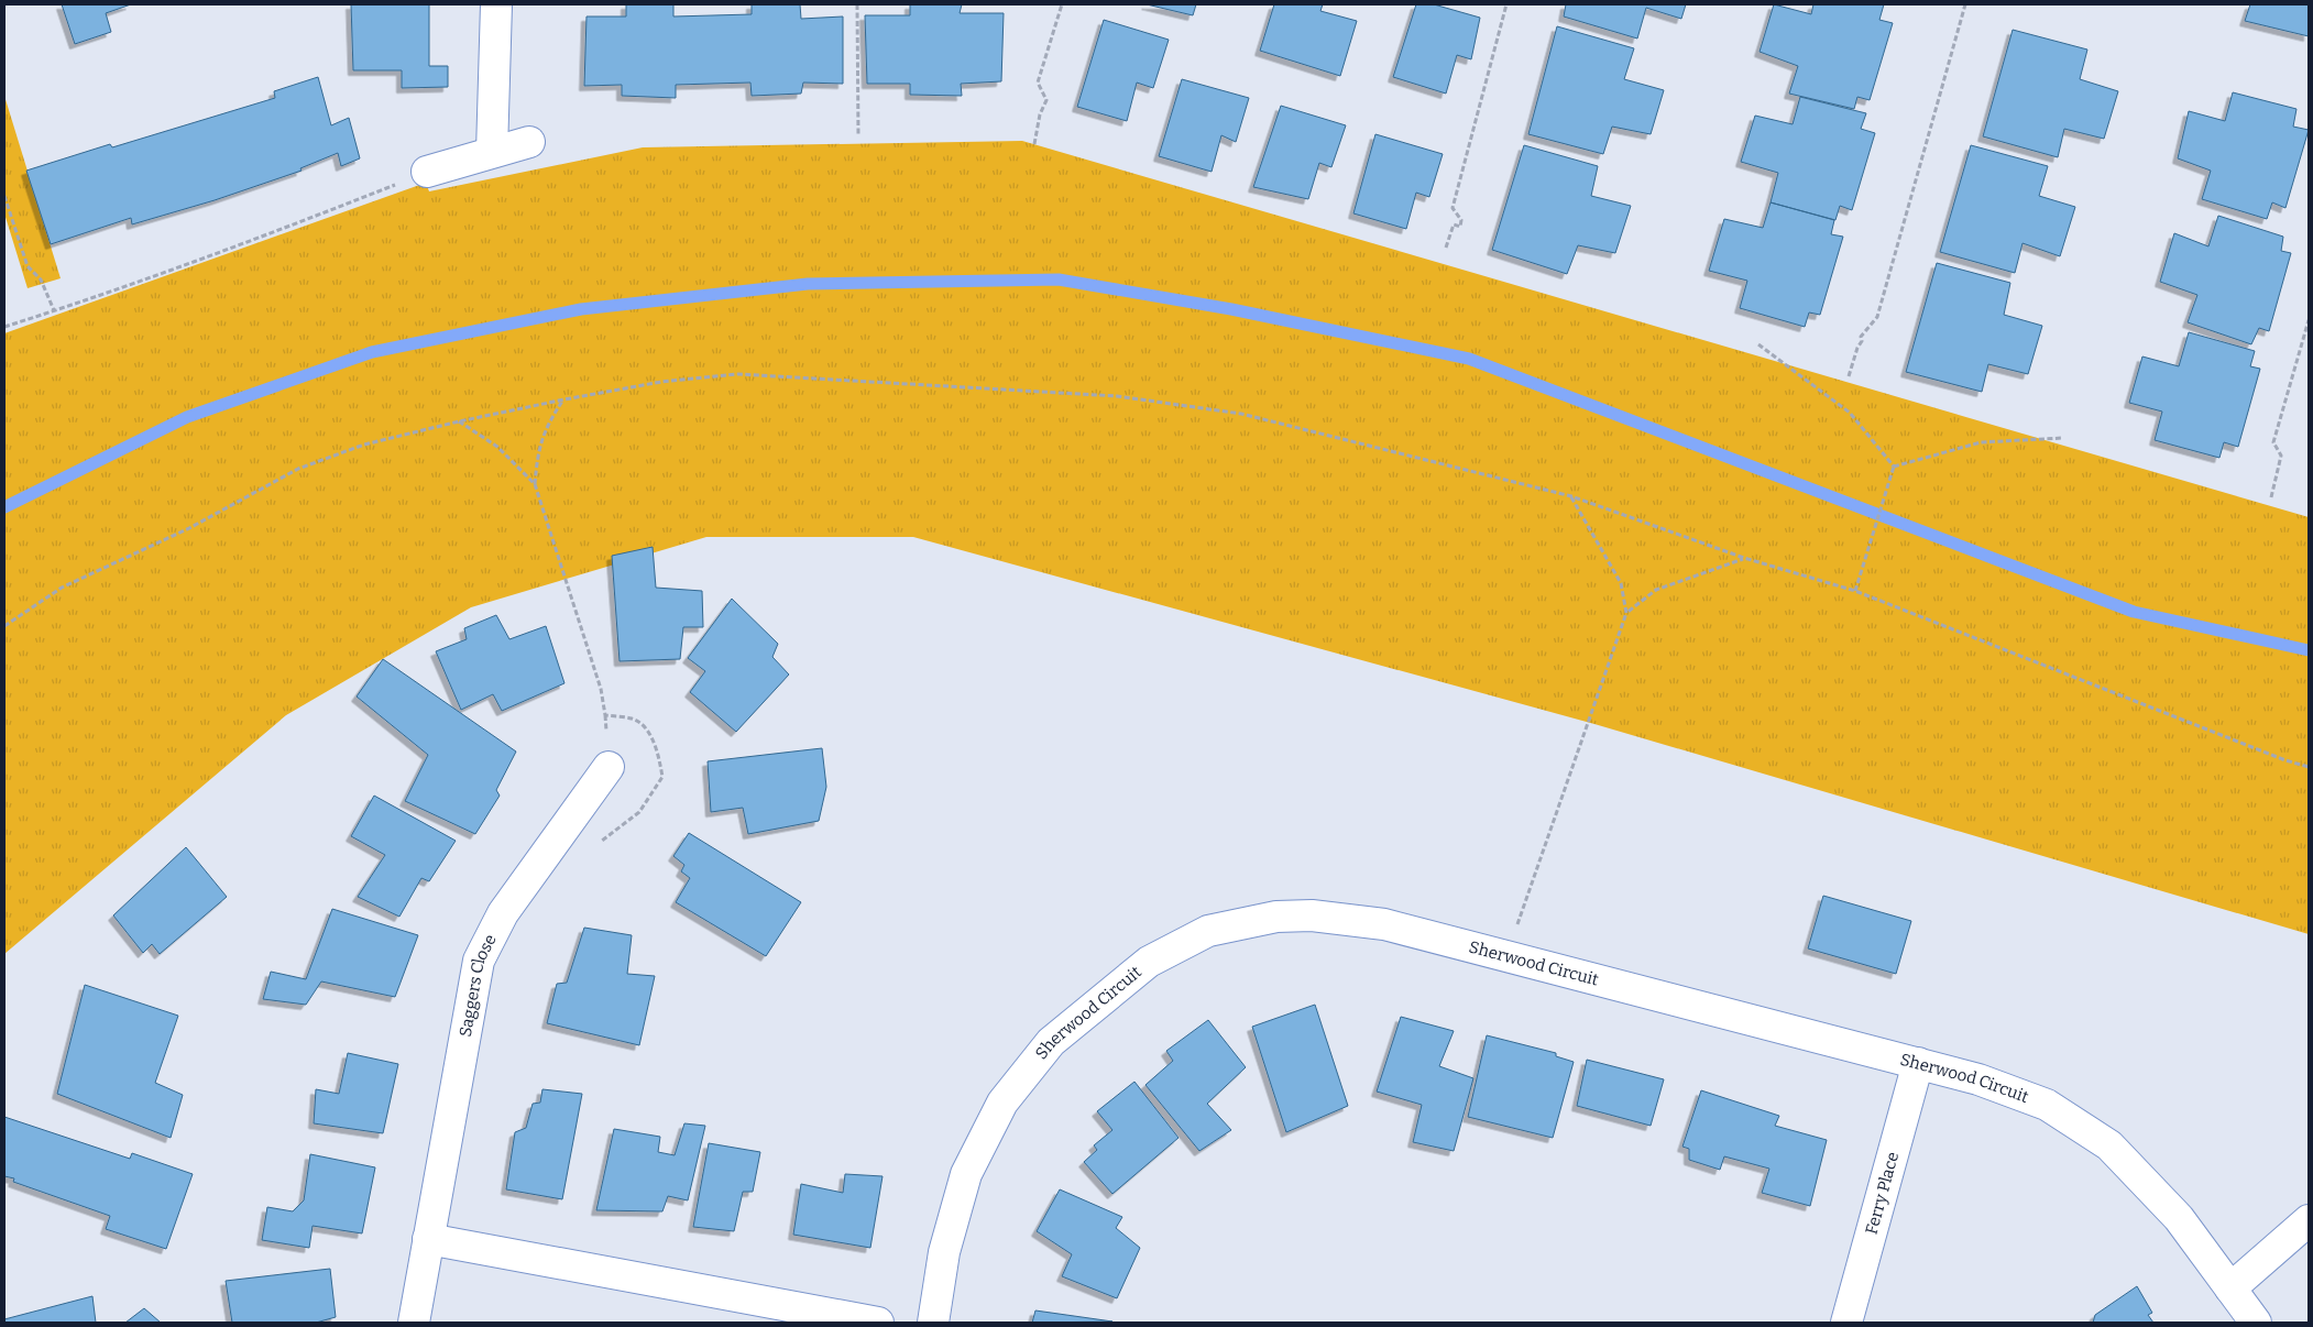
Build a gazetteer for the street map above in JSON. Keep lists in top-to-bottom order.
{
  "streets": {
    "street": ["Sherwood Circuit", "Saggers Close", "Ferry Place"]
  },
  "crossings": [
    ["Sherwood Circuit", "Ferry Place"]
  ]
}
